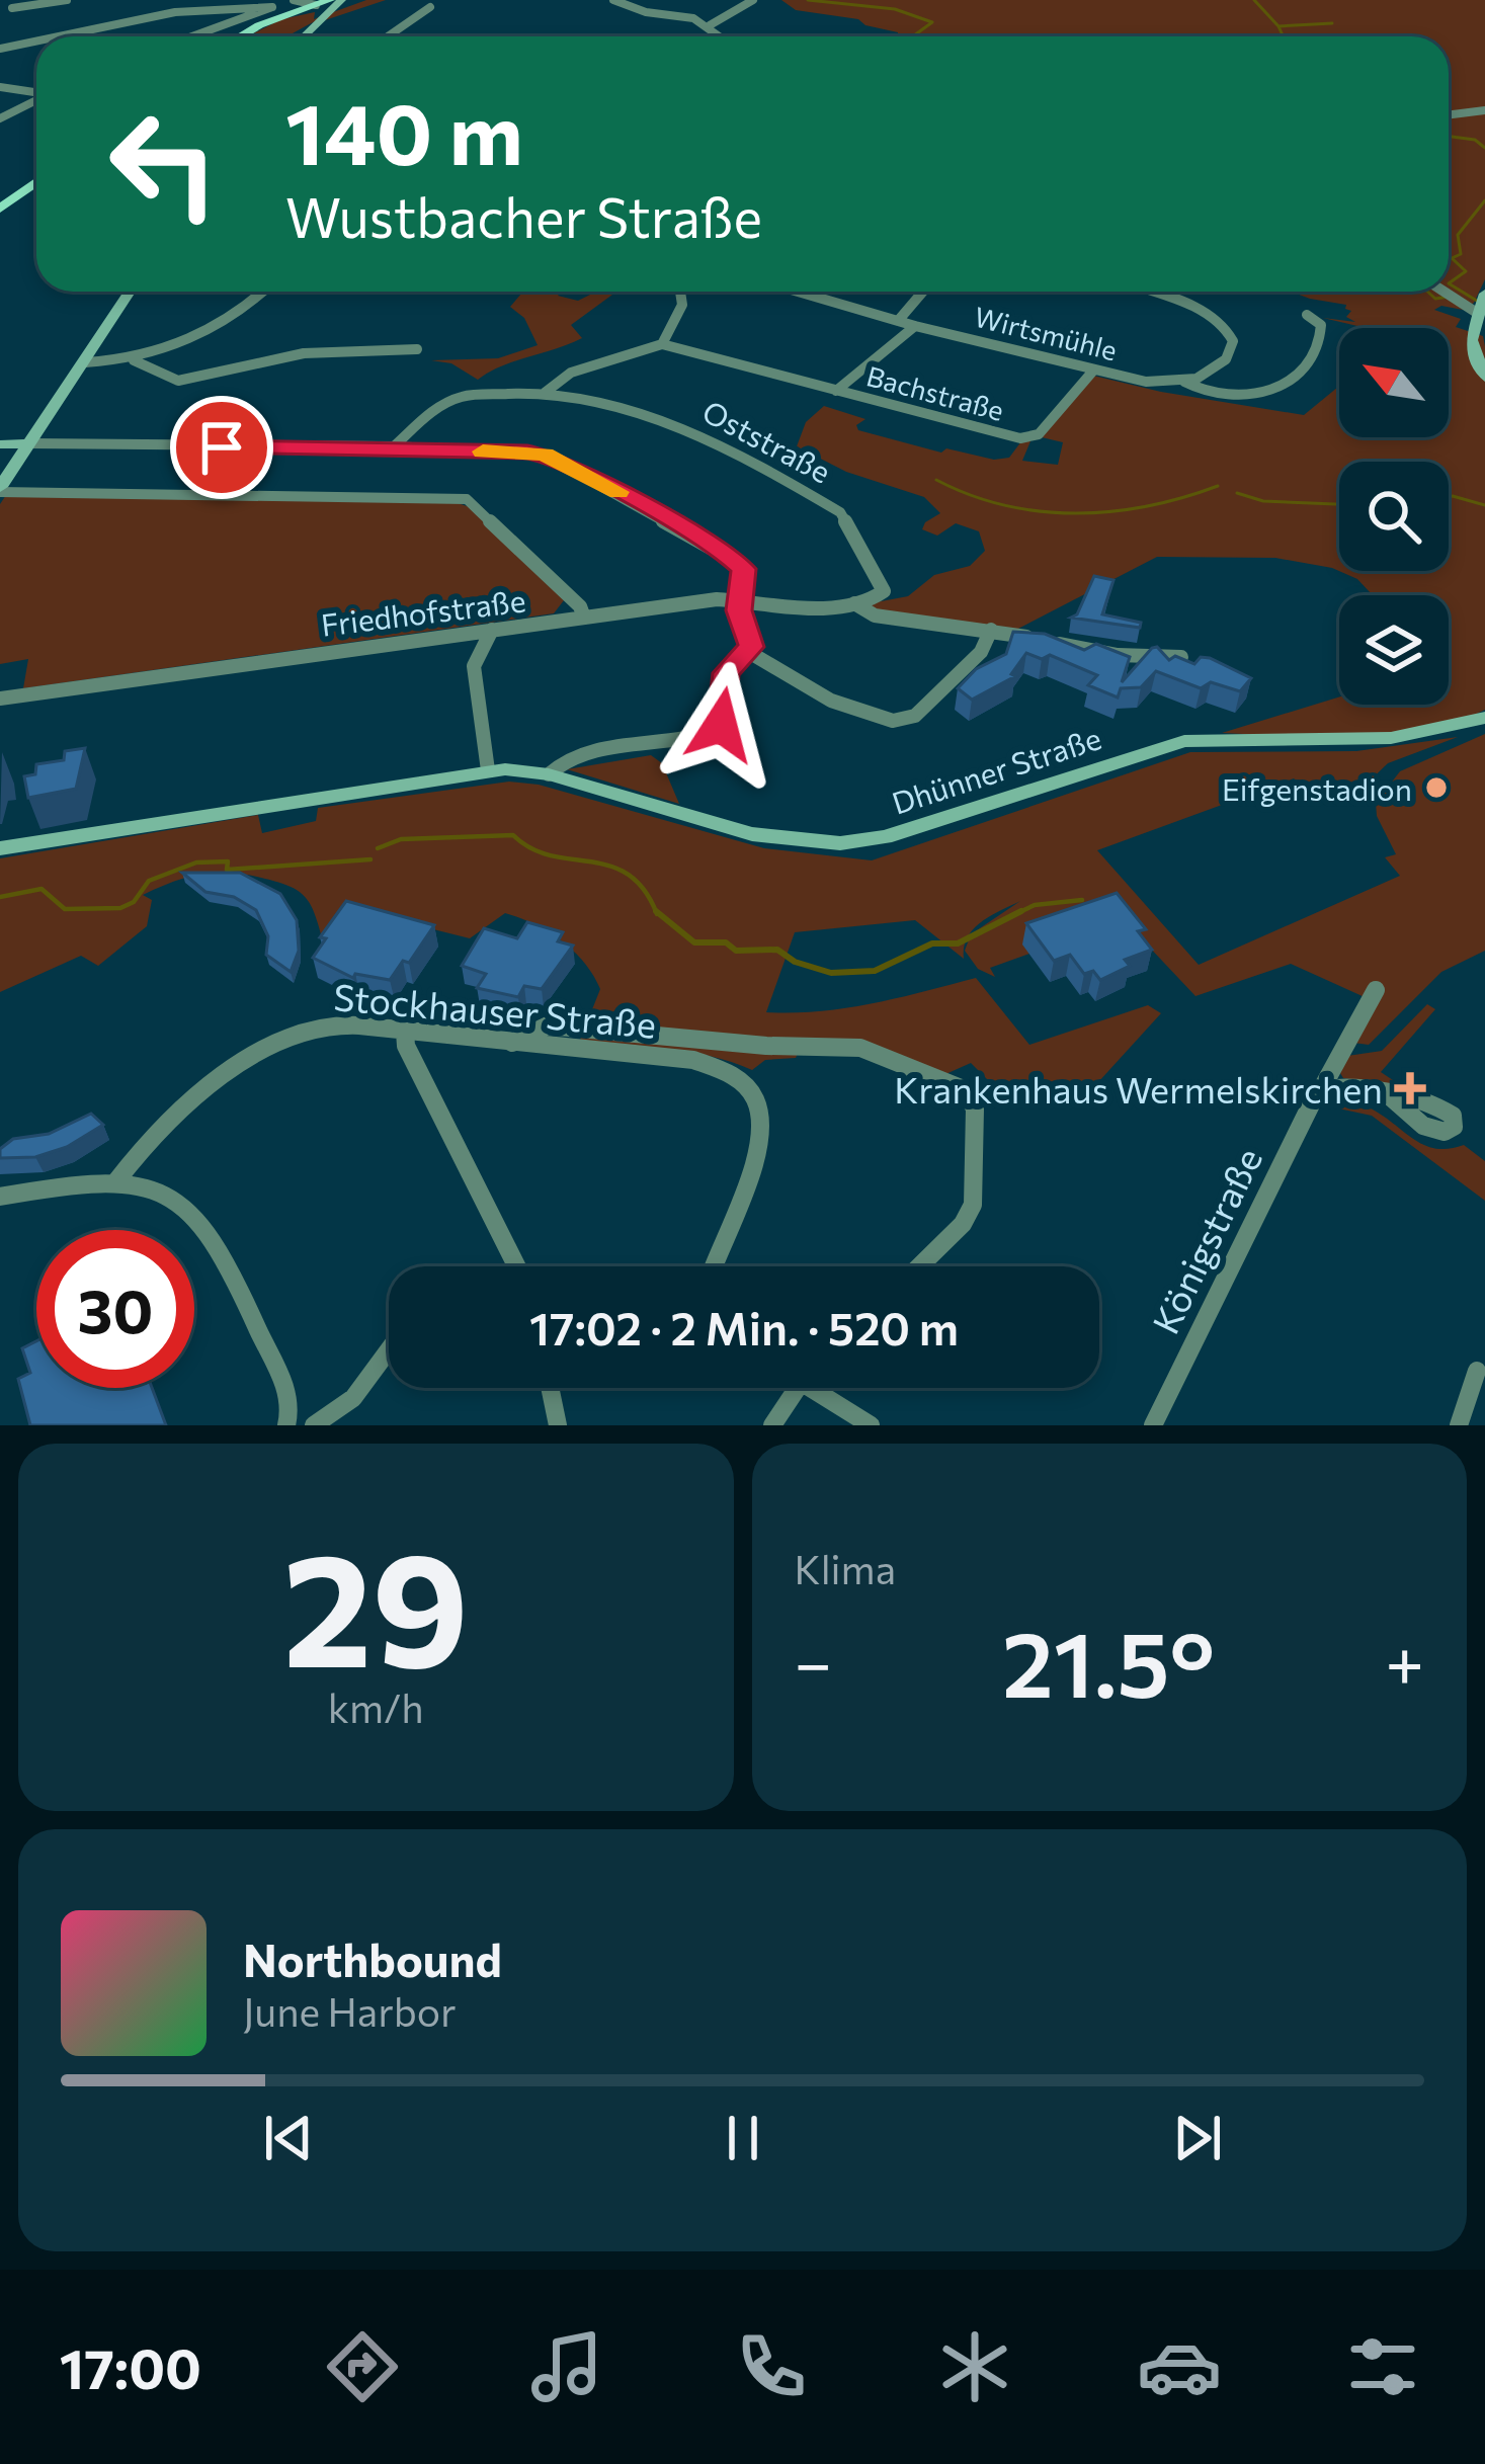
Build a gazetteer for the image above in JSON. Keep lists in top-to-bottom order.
{
  "streets": {
    "main road": ["Dhünner Straße"],
    "street": [
      "Wirtsmühle",
      "Bachstraße",
      "Oststraße",
      "Friedhofstraße",
      "Stockhauser Straße",
      "Königstraße"
    ]
  },
  "crossings": [
    ["Wirtsmühle", "Bachstraße"],
    ["Oststraße", "Friedhofstraße"]
  ],
  "places": {
    "other": ["Eifgenstadion"],
    "health": ["Krankenhaus Wermelskirchen"]
  },
  "north": "top left",
  "page": {
    "turn": ["140 m", "Wustbacher Straße"],
    "limit": "30",
    "trip": "17:02 · 2 Min. · 520 m",
    "tile": [
      ["29", "km/h"],
      "Klima"
    ],
    "heat": ["−", "21.5°", "+"],
    "song": ["Northbound", "June Harbor"],
    "tabs": "17:00"
  }
}
